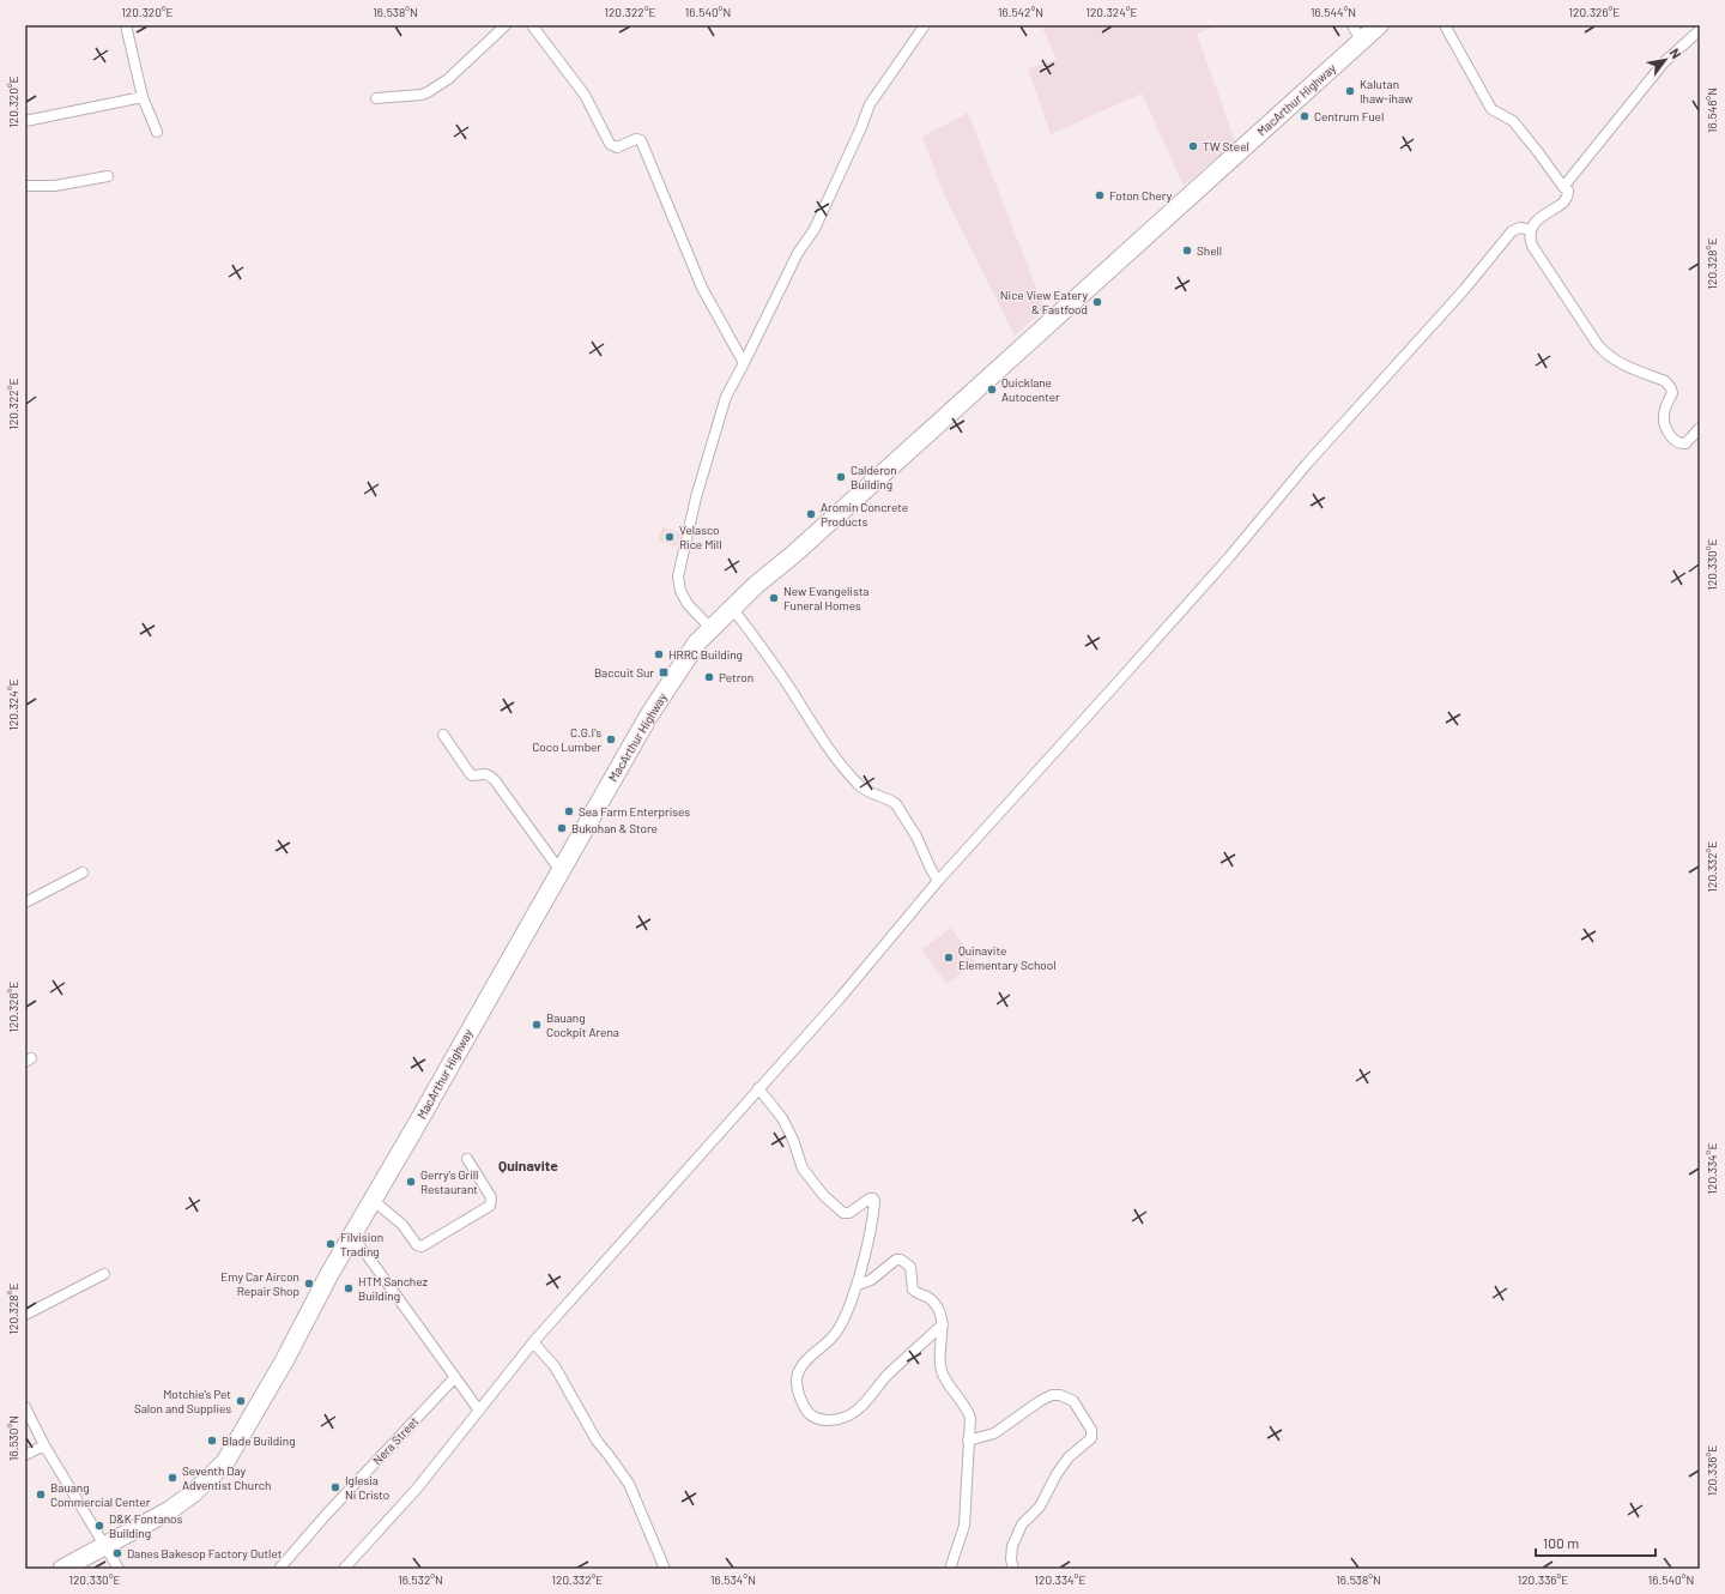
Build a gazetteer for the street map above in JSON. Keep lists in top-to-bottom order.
{
  "streets": {
    "highway": ["MacArthur Highway"],
    "street": ["Nera Street"]
  },
  "districts": ["Quinavite"],
  "places": {
    "other": [
      "Kalutan Ihaw-ihaw",
      "Centrum Fuel",
      "TW Steel",
      "Foton Chery",
      "Shell",
      "Nice View Eatery & Fastfood",
      "Quicklane Autocenter",
      "Calderon Building",
      "Aromin Concrete Products",
      "Velasco Rice Mill",
      "New Evangelista Funeral Homes",
      "HRRC Building",
      "Petron",
      "C.G.I's Coco Lumber",
      "Sea Farm Enterprises",
      "Bukohan & Store",
      "Quinavite Elementary School",
      "Bauang Cockpit Arena",
      "Gerry's Grill Restaurant",
      "Filvision Trading",
      "Emy Car Aircon Repair Shop",
      "HTM Sanchez Building",
      "Motchie's Pet Salon and Supplies",
      "Blade Building",
      "Seventh Day Adventist Church",
      "Iglesia Ni Cristo",
      "Bauang Commercial Center",
      "D&K Fontanos Building",
      "Danes Bakesop Factory Outlet"
    ],
    "transit": ["Baccuit Sur"]
  },
  "scale_bar": "100 m",
  "north": "top right",
  "coordinates": [
    "120.320°E",
    "16.538°N",
    "120.322°E",
    "16.540°N",
    "16.542°N",
    "120.324°E",
    "16.544°N",
    "120.326°E",
    "16.546°N",
    "120.328°E",
    "120.330°E",
    "120.332°E",
    "120.334°E",
    "16.530°N",
    "120.336°E",
    "16.532°N",
    "16.534°N"
  ]
}
